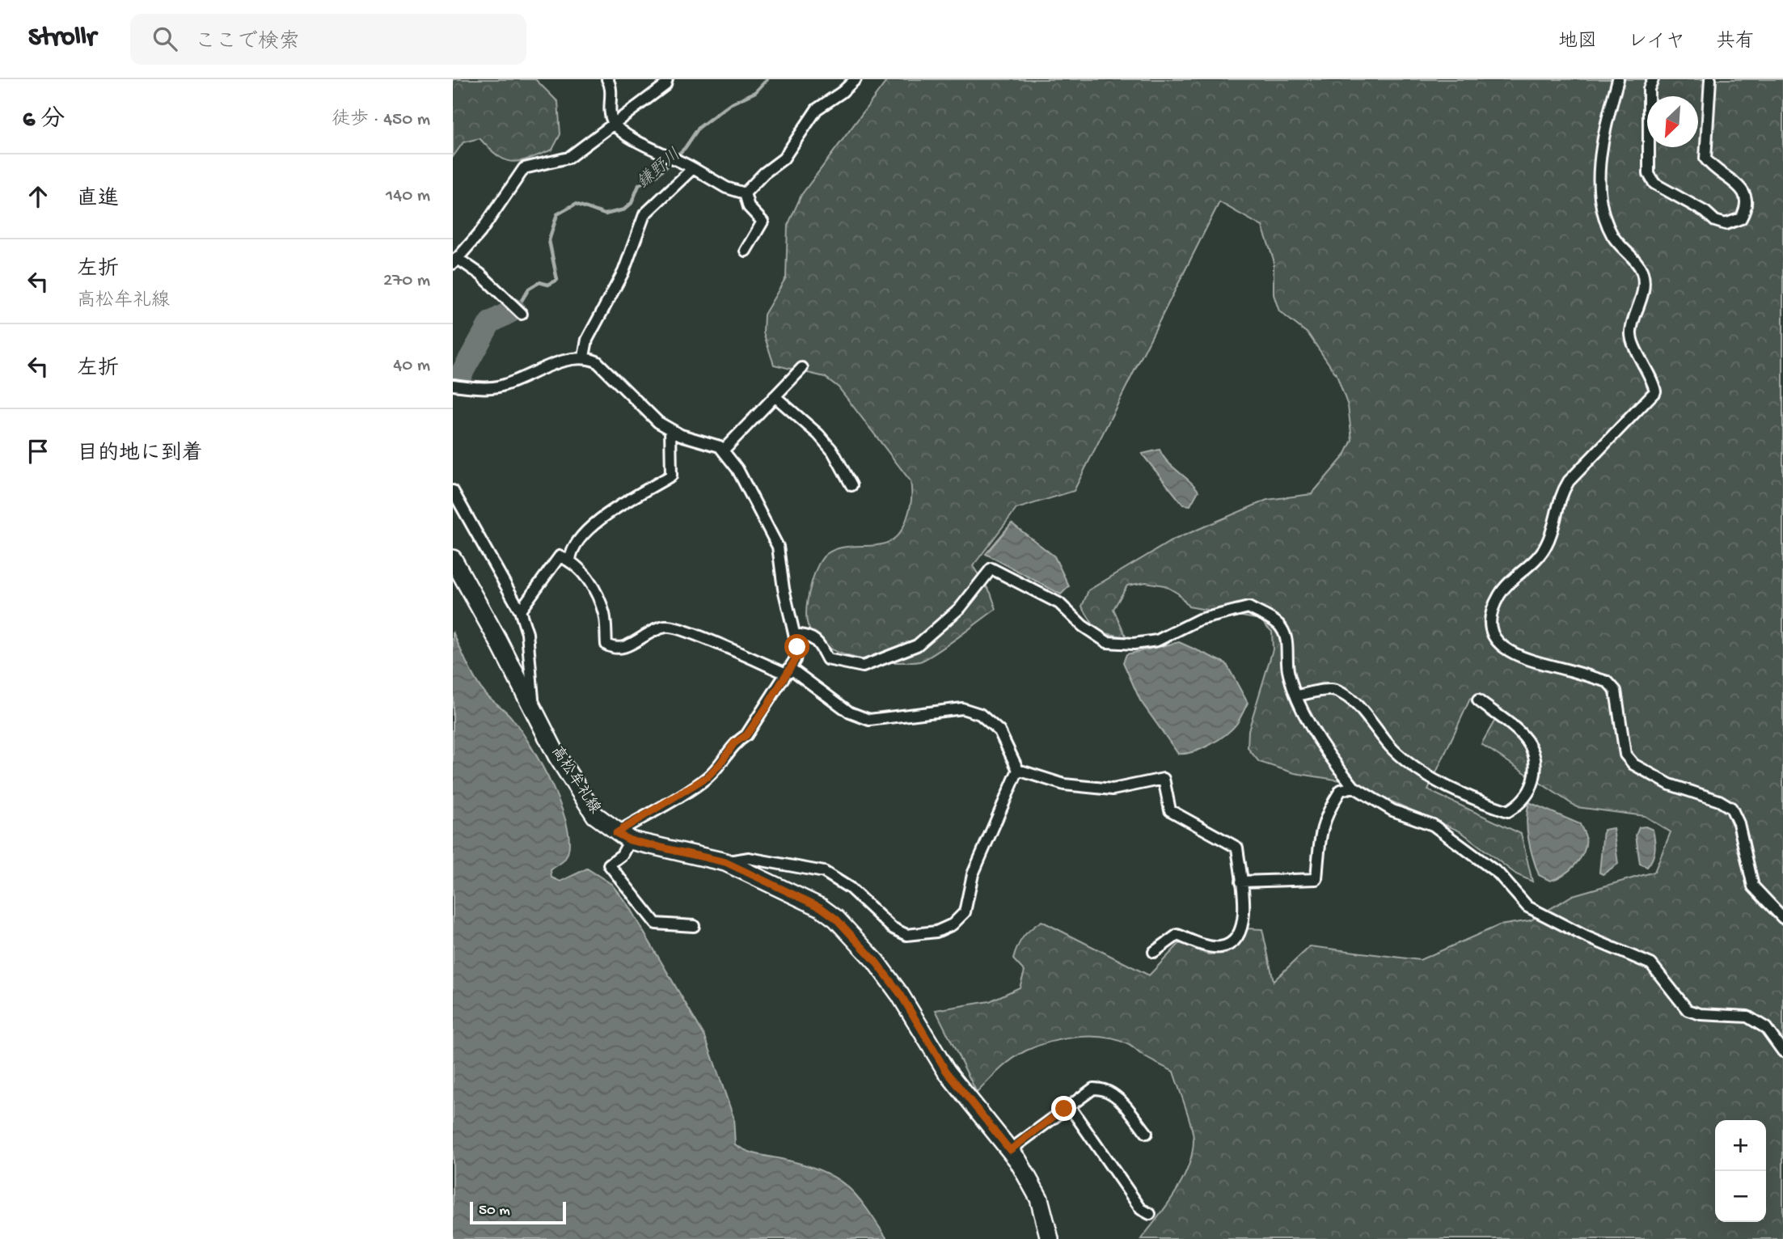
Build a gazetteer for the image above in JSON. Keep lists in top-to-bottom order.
{
  "streets": {
    "main road": ["高松牟礼線"]
  },
  "water": ["鎌野川"],
  "scale_bar": "50 m",
  "north": "bottom left",
  "page": {
    "header": "Strollr",
    "search": "ここで検索",
    "nav": ["地図", "レイヤ", "共有"],
    "heading": ["6 分", "徒歩 · 450 m"],
    "list": [
      ["直進", "140 m"],
      ["左折", "高松牟礼線", "270 m"],
      ["左折", "40 m"],
      "目的地に到着"
    ],
    "map_buttons": ["+", "−"],
    "scale": "50 m"
  }
}
